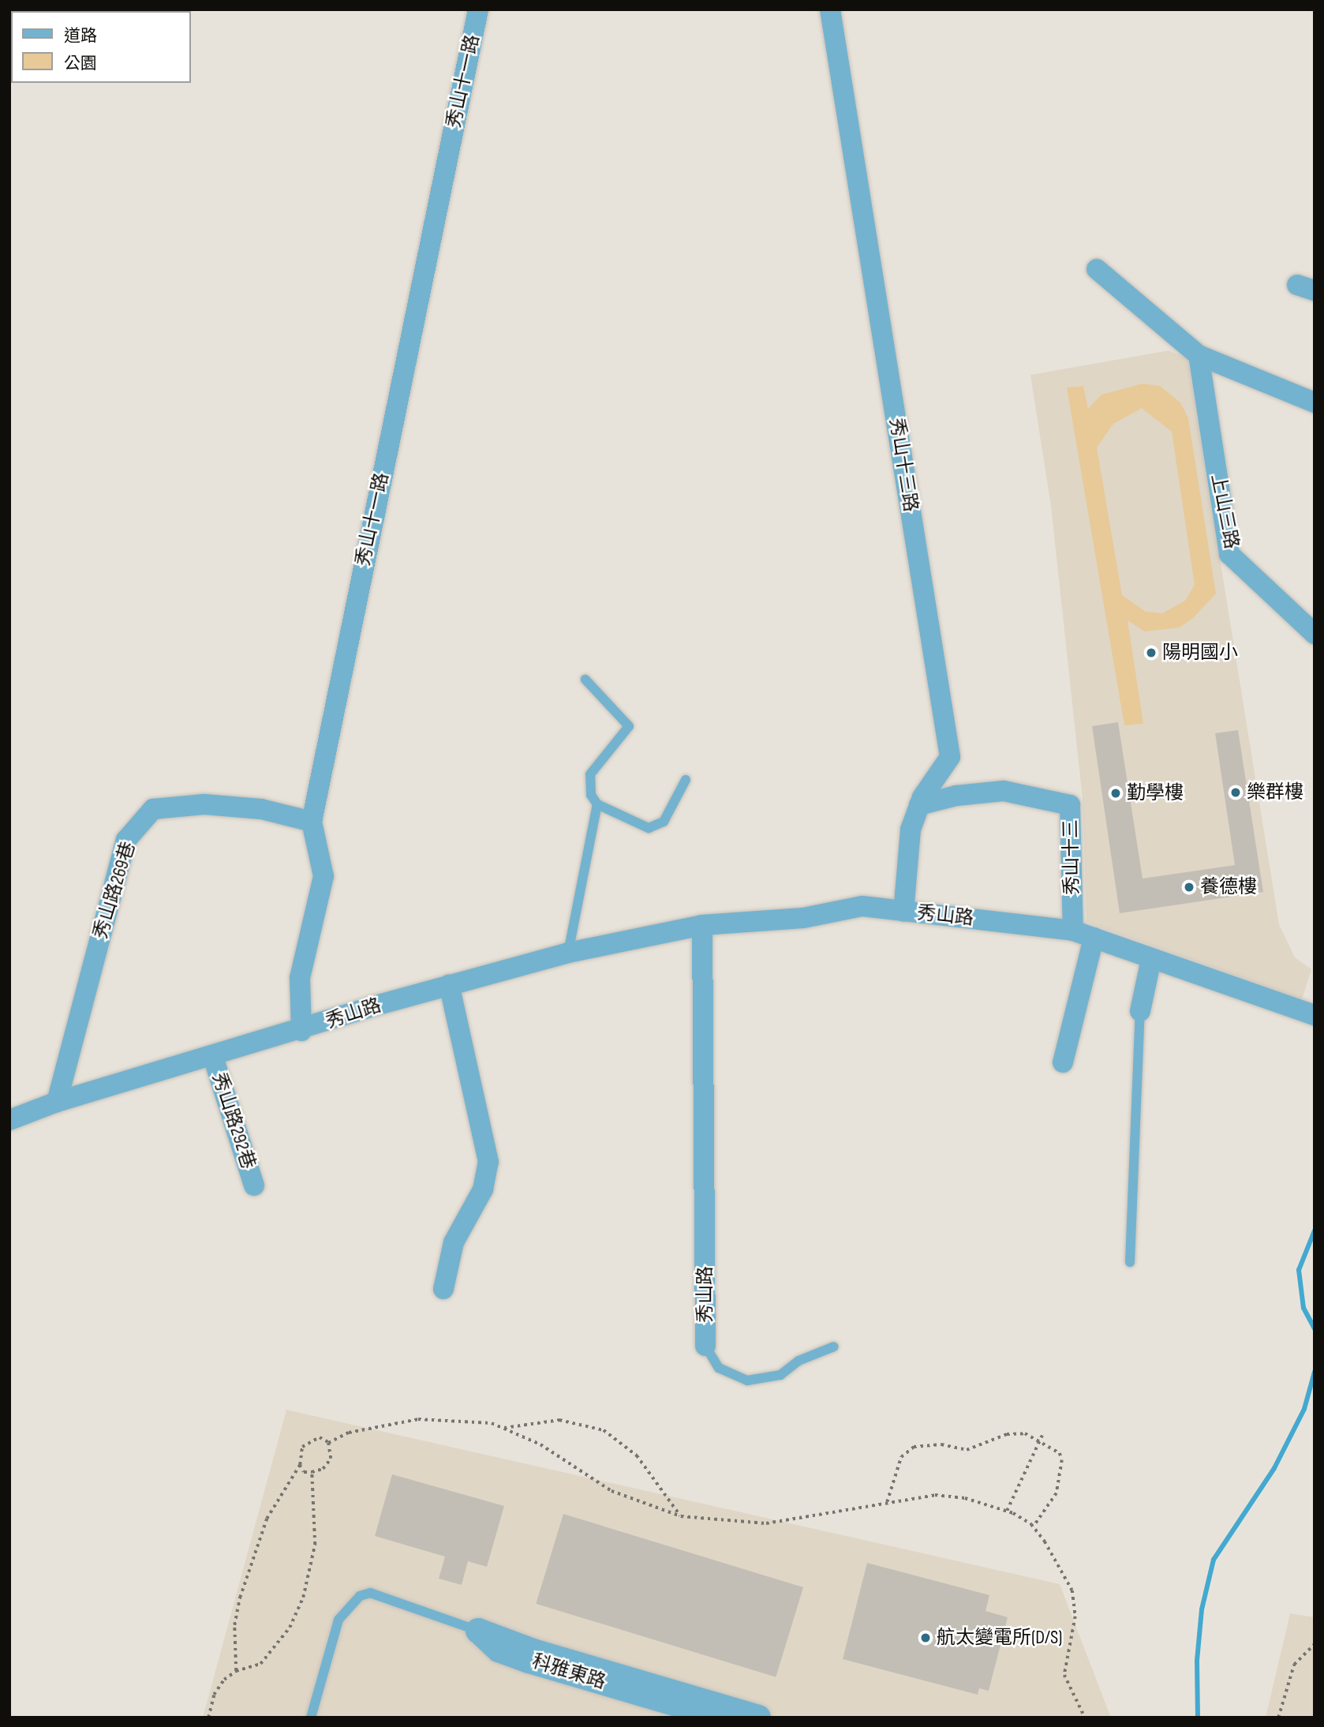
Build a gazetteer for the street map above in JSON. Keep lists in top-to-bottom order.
{
  "streets": {
    "street": [
      "秀山十一路",
      "秀山十三路",
      "上山三路",
      "秀山十三",
      "秀山路269巷",
      "秀山路",
      "秀山路292巷",
      "科雅東路"
    ]
  },
  "crossings": [
    ["秀山十一路", "秀山路269巷"],
    ["秀山十一路", "秀山路"],
    ["秀山十三路", "秀山十三"],
    ["秀山十三路", "秀山路"],
    ["秀山十三", "秀山路"],
    ["秀山路269巷", "秀山路"],
    ["秀山路", "秀山路292巷"]
  ],
  "places": [
    "陽明國小",
    "樂群樓",
    "勤學樓",
    "養德樓",
    "航太變電所(D/S)"
  ],
  "legend": ["道路", "公園"]
}
